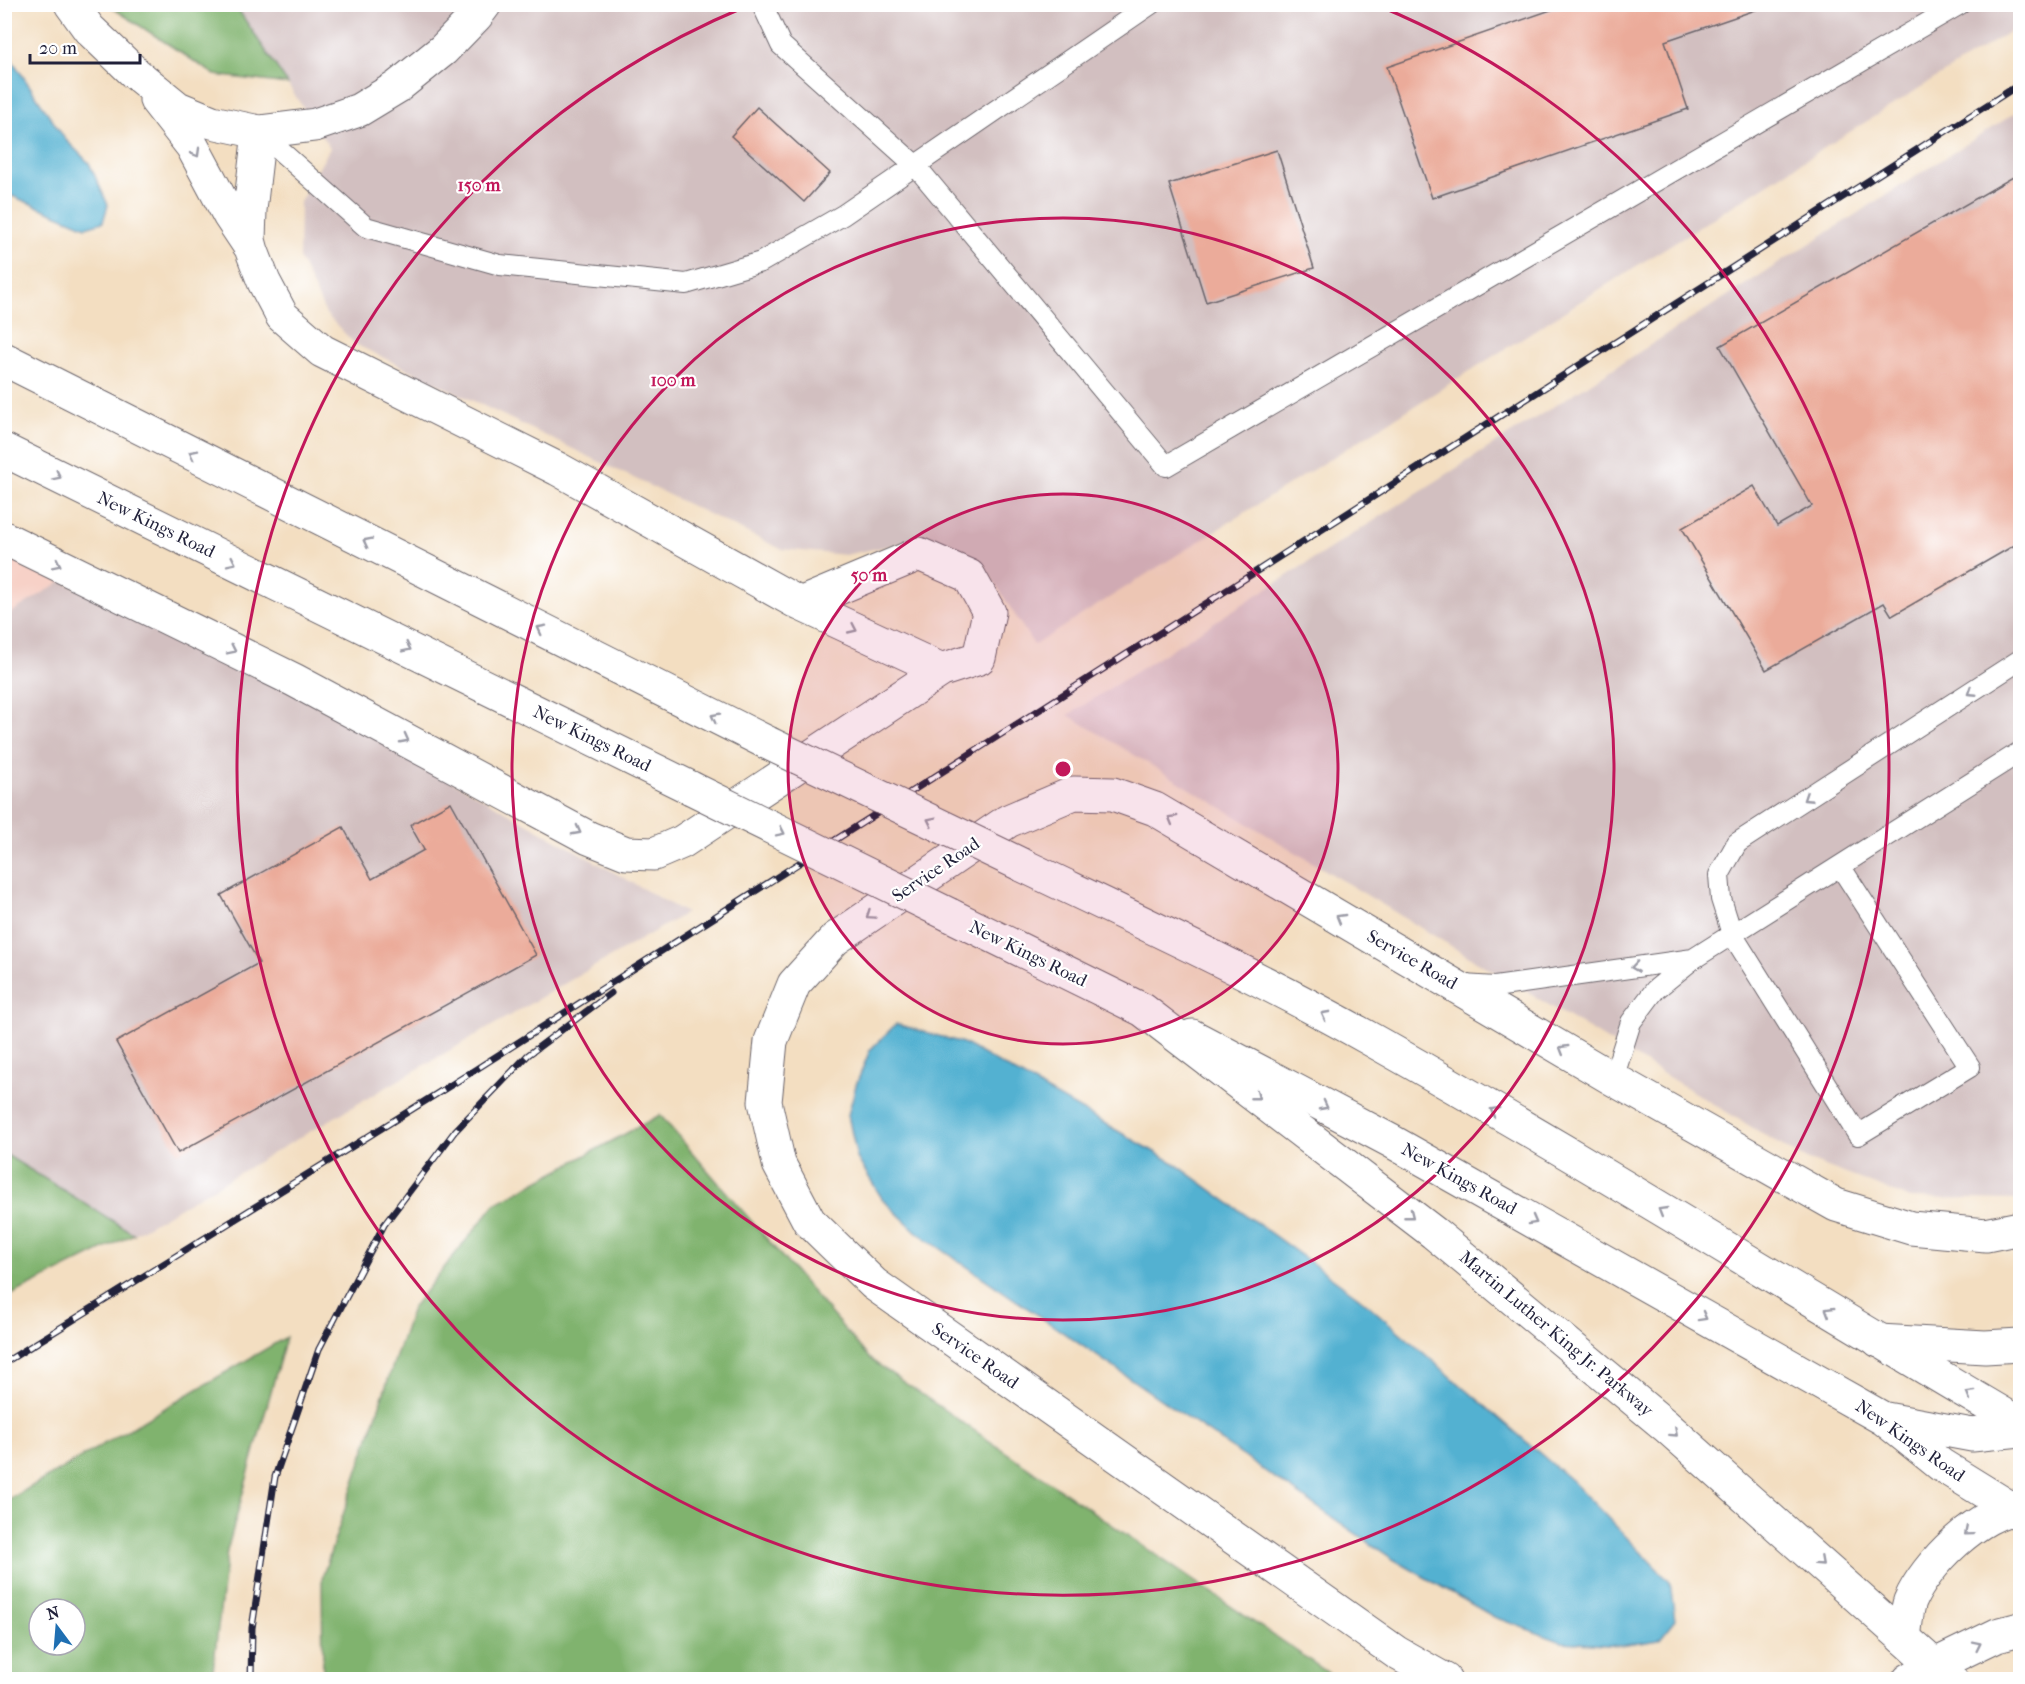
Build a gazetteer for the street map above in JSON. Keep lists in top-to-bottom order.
{
  "streets": {
    "main road": ["New Kings Road", "Service Road", "Martin Luther King Jr. Parkway"]
  },
  "crossings": [
    ["New Kings Road", "Martin Luther King Jr. Parkway"]
  ],
  "scale_bar": "20 m",
  "north": "top",
  "rings": ["150 m", "100 m", "50 m"]
}
